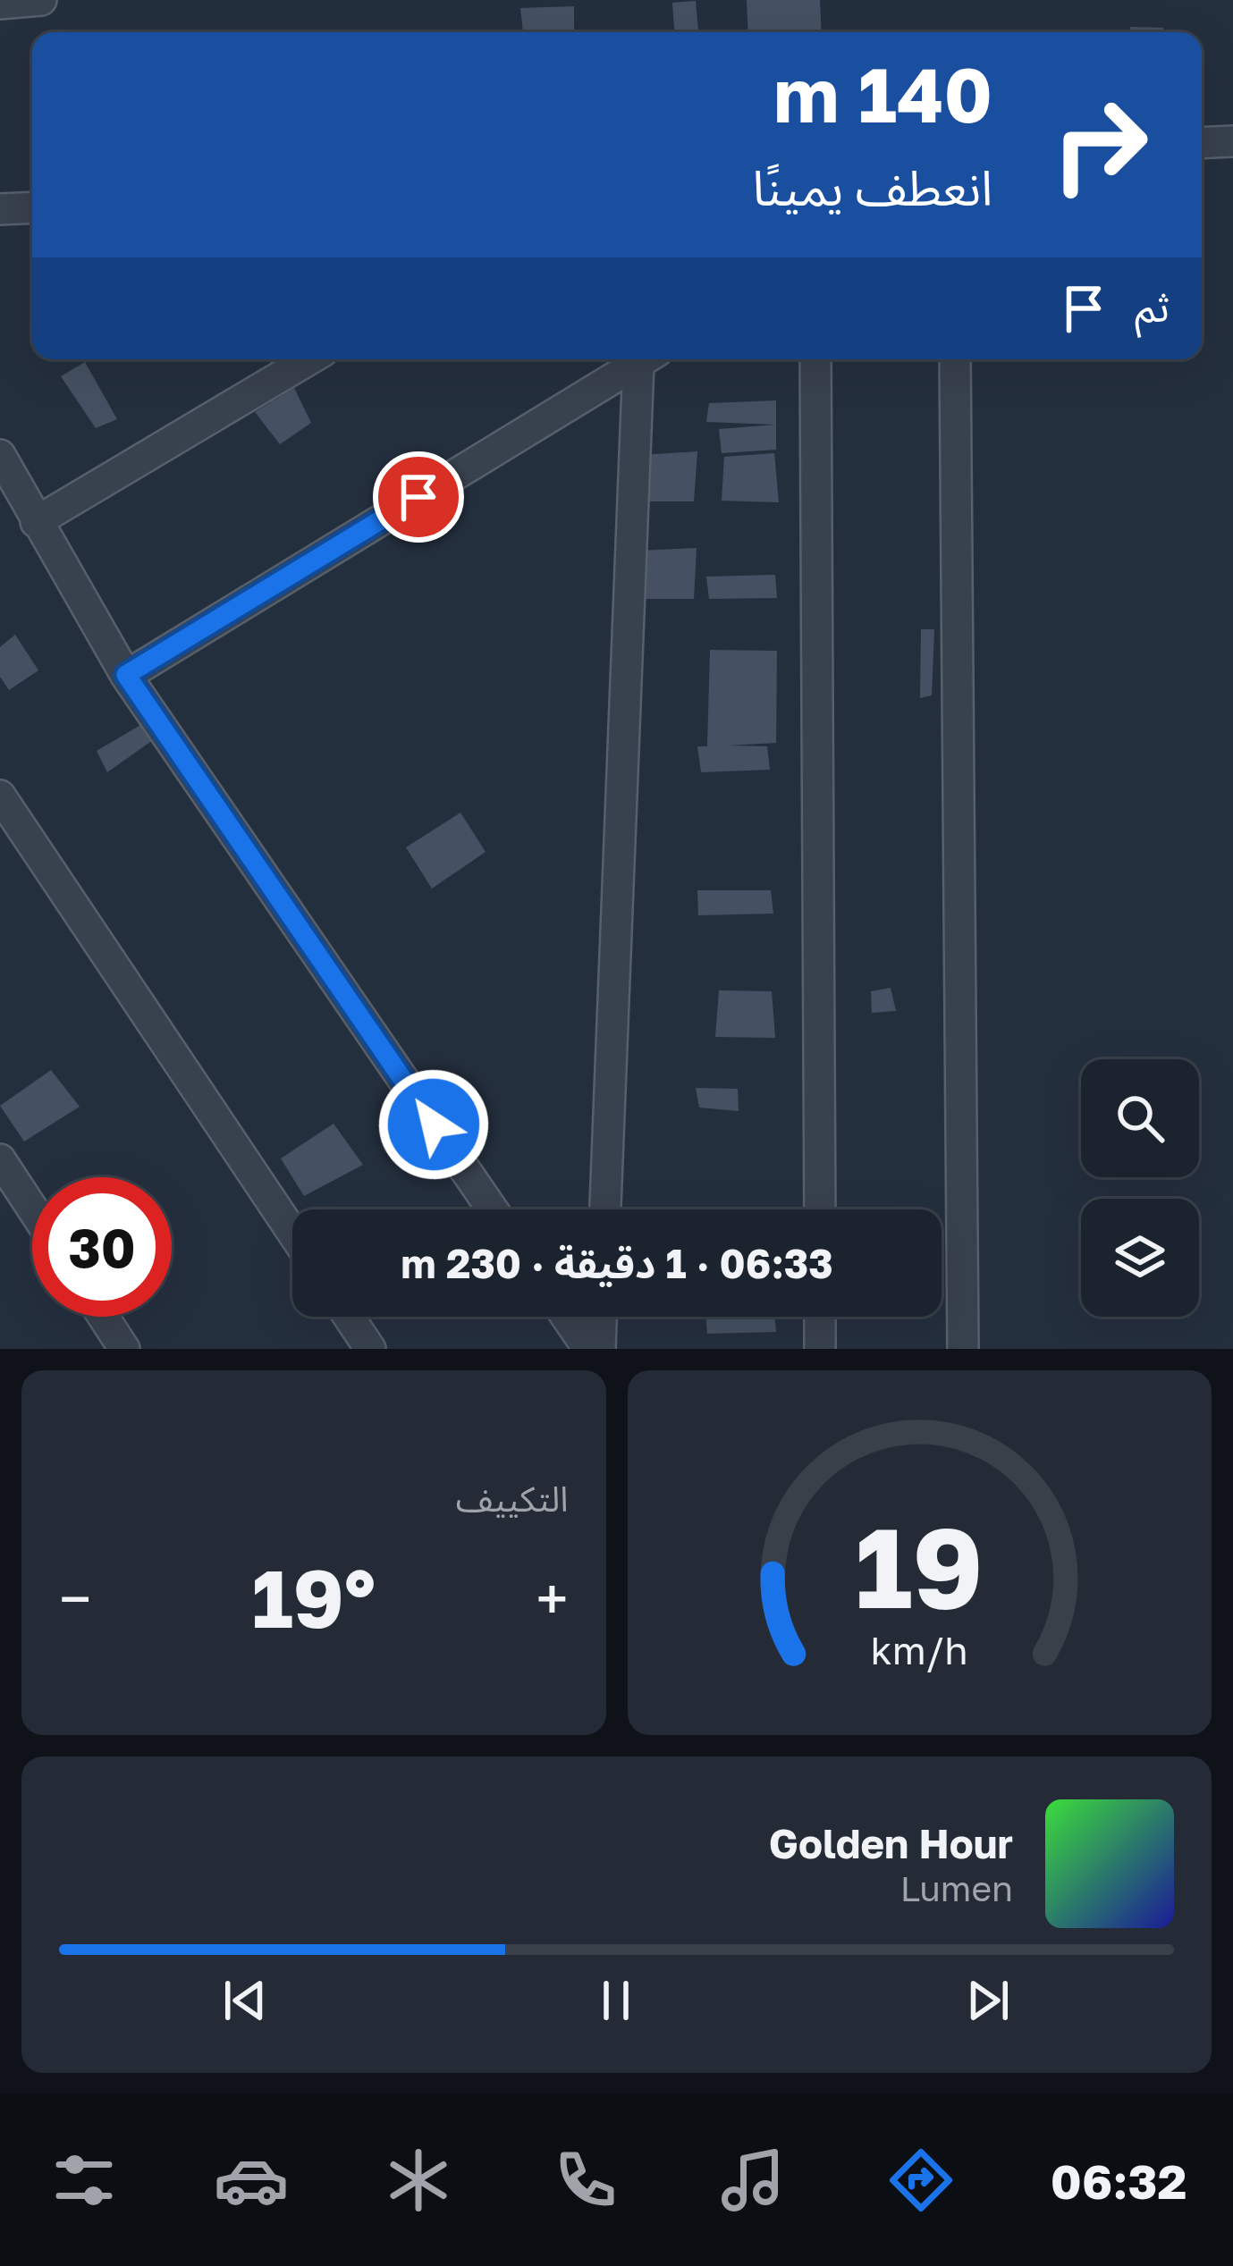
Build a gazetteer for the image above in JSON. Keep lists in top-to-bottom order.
{
  "page": {
    "turn": ["140 m", "انعطف يمينًا"],
    "then": "ثم",
    "limit": "30",
    "trip": "06:33 · 1 دقيقة · 230 m",
    "tile": "التكييف",
    "heat": ["−", "19°", "+"],
    "song": ["Golden Hour", "Lumen"],
    "tabs": "06:32",
    "gauge": ["19", "km/h"]
  }
}
